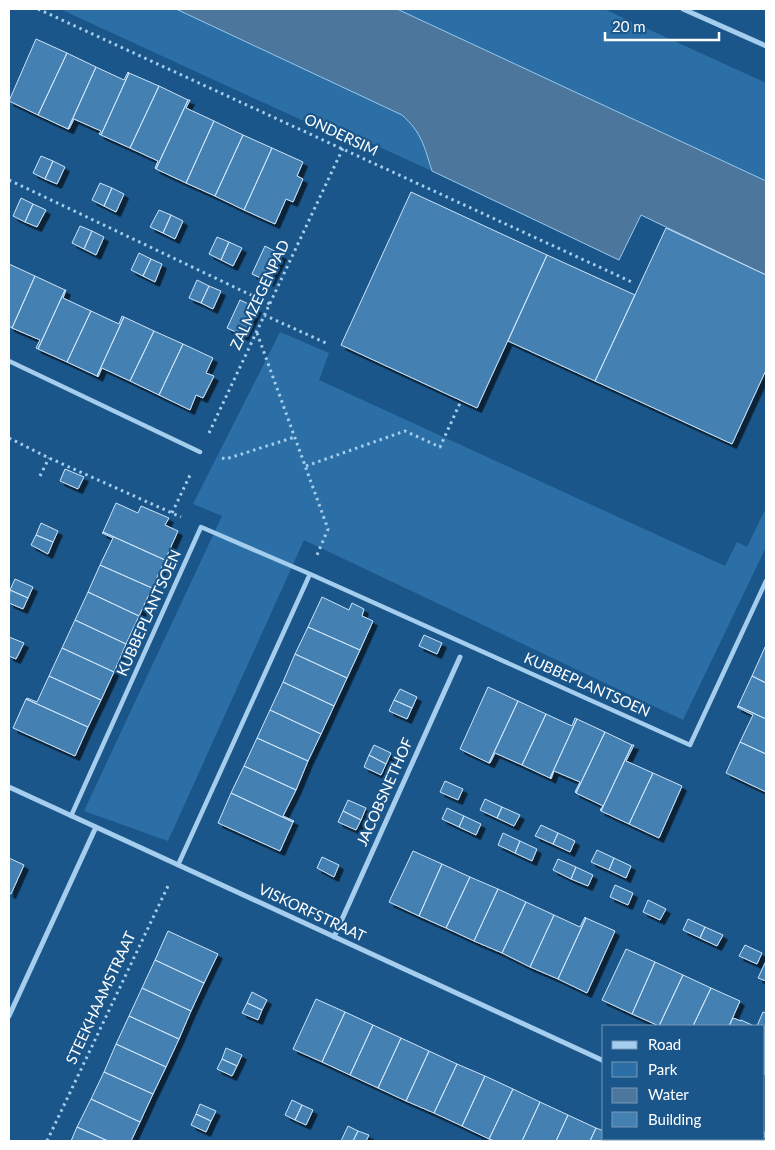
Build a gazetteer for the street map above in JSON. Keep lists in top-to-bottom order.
{
  "streets": {
    "street": ["KUBBEPLANTSOEN", "JACOBSNETHOF", "VISKORFSTRAAT"],
    "path": ["ONDERSIM", "ZALMZEGENPAD", "STEEKHAAMSTRAAT"]
  },
  "crossings": [
    ["ONDERSIM", "ZALMZEGENPAD"],
    ["KUBBEPLANTSOEN", "VISKORFSTRAAT"],
    ["JACOBSNETHOF", "VISKORFSTRAAT"],
    ["VISKORFSTRAAT", "STEEKHAAMSTRAAT"]
  ],
  "legend": [
    "Road",
    "Park",
    "Water",
    "Building"
  ],
  "scale_bar": "20 m"
}
